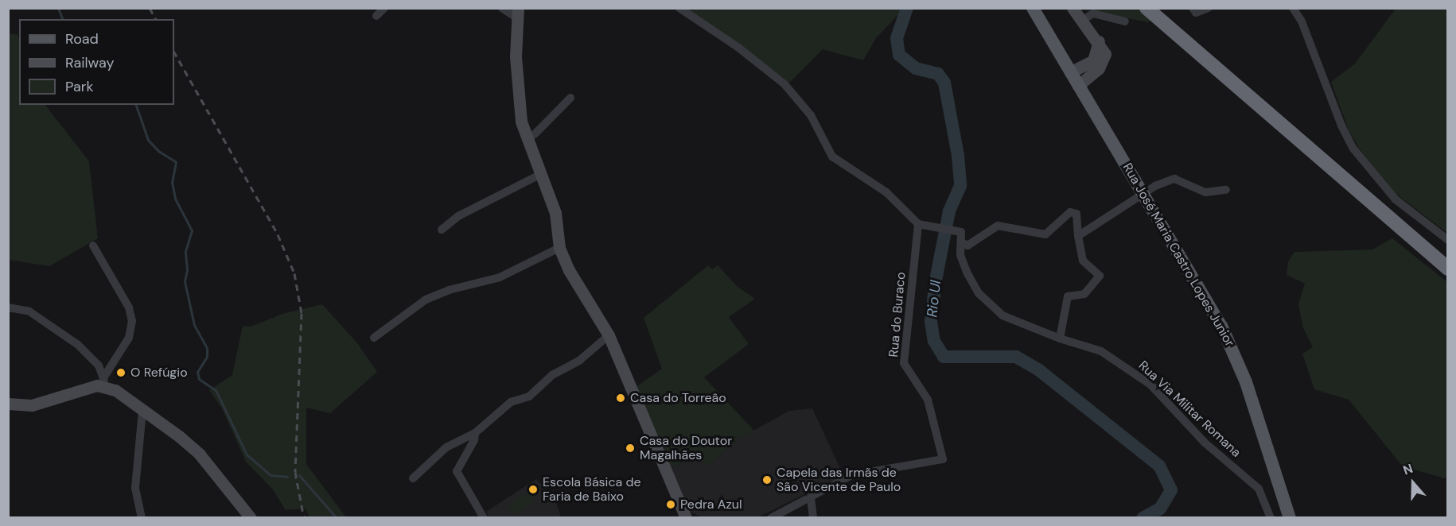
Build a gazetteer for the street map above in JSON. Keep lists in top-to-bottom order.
{
  "streets": {
    "main road": ["Rua José Maria Castro Lopes Junior"],
    "street": ["Rua do Buraco", "Rua Via Militar Romana"]
  },
  "crossings": [
    ["Rua do Buraco", "Rua Via Militar Romana"]
  ],
  "water": ["Rio Ul"],
  "places": [
    "O Refúgio",
    "Casa do Torreâo",
    "Casa do Doutor Magalhães",
    "Capela das Irmãs de São Vicente de Paulo",
    "Escola Básica de Faria de Baixo",
    "Pedra Azul"
  ],
  "legend": ["Road", "Railway", "Park"],
  "north": "top"
}
